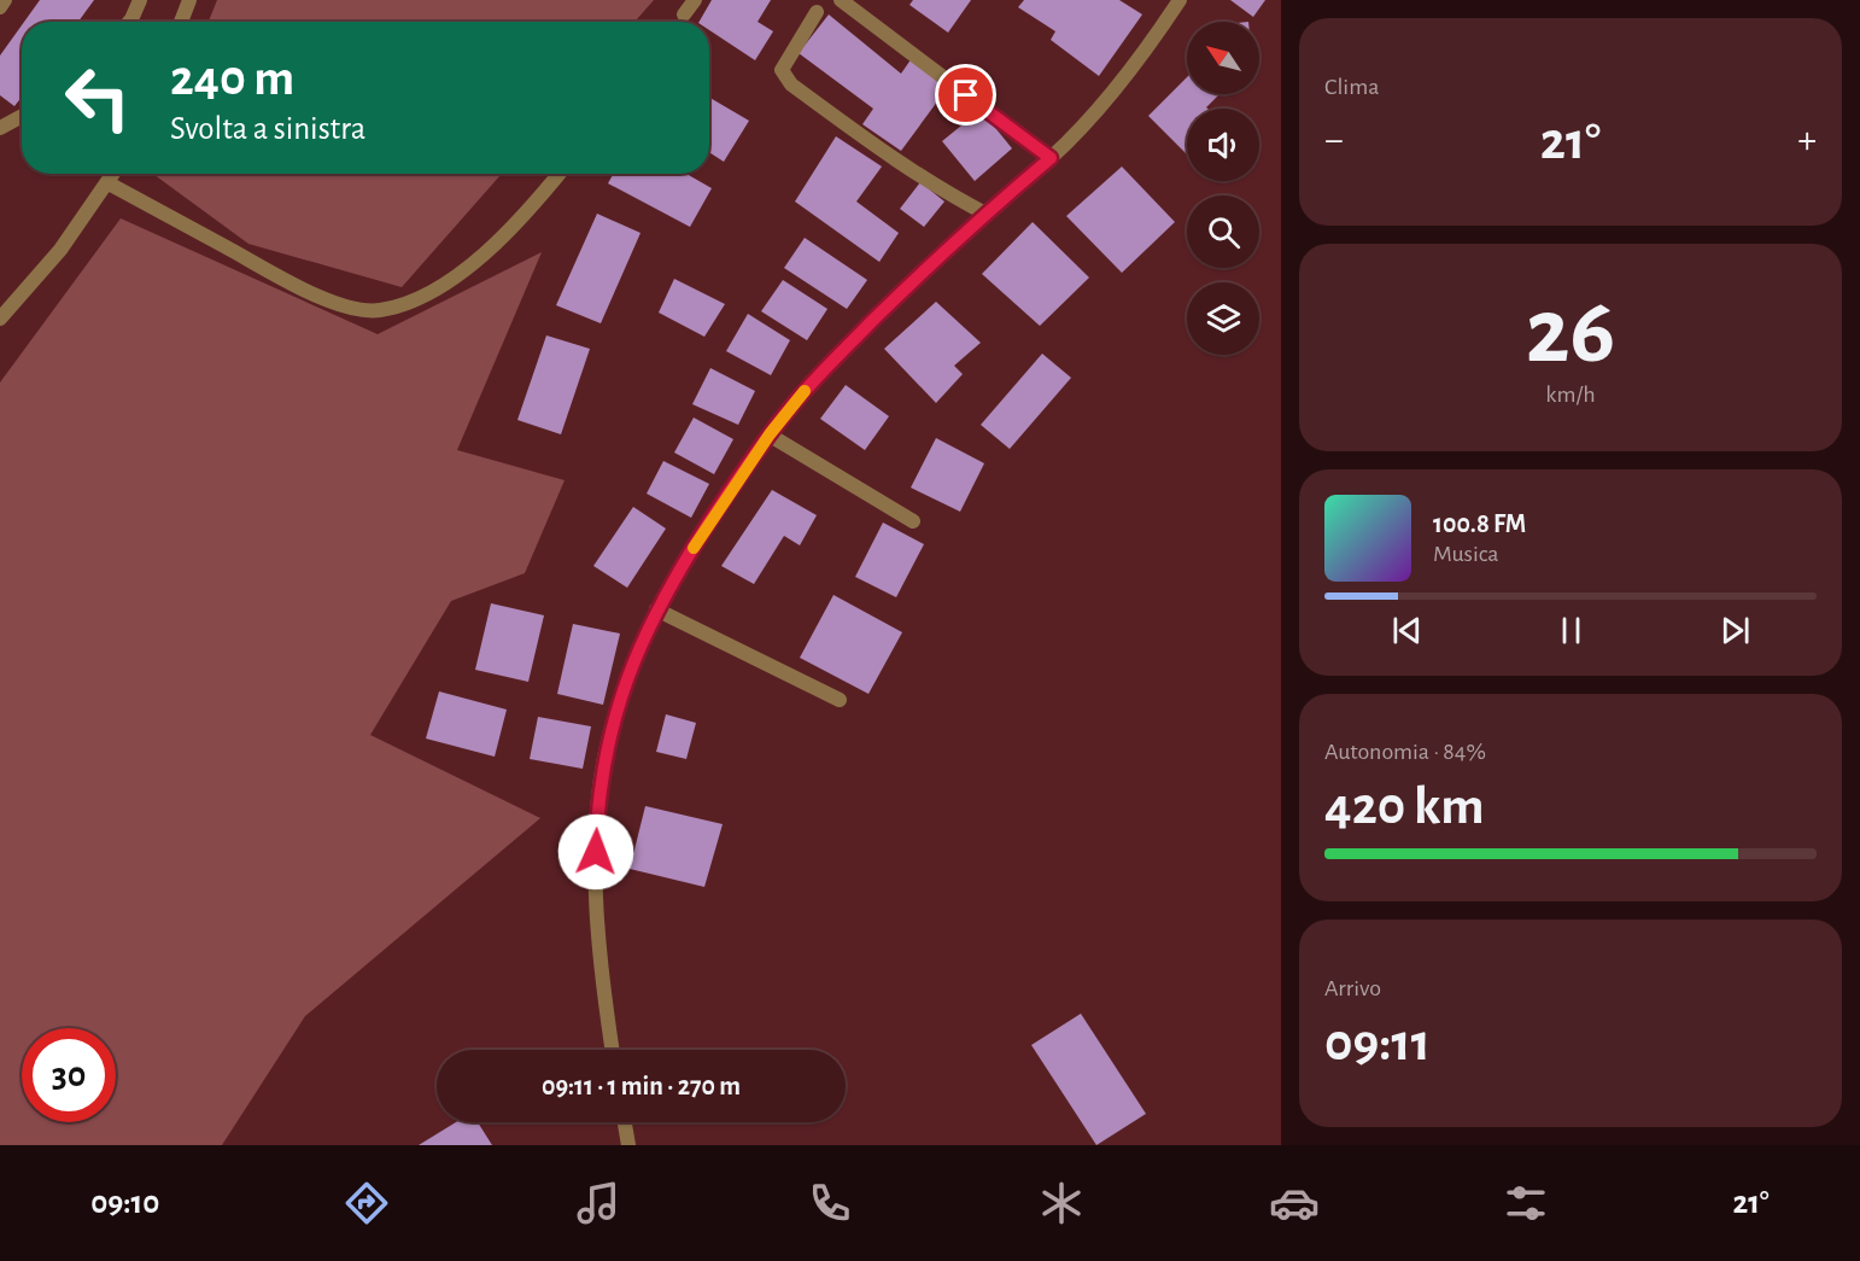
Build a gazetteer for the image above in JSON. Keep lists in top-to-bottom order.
{
  "north": "top left",
  "page": {
    "tile": [
      "Clima",
      ["26", "km/h"],
      ["Autonomia · 84%", "420 km"],
      ["Arrivo", "09:11"]
    ],
    "turn": ["240 m", "Svolta a sinistra"],
    "heat": ["−", "21°", "+"],
    "song": ["100.8 FM", "Musica"],
    "limit": "30",
    "trip": "09:11 · 1 min · 270 m",
    "tabs": ["09:10", "21°"]
  }
}
